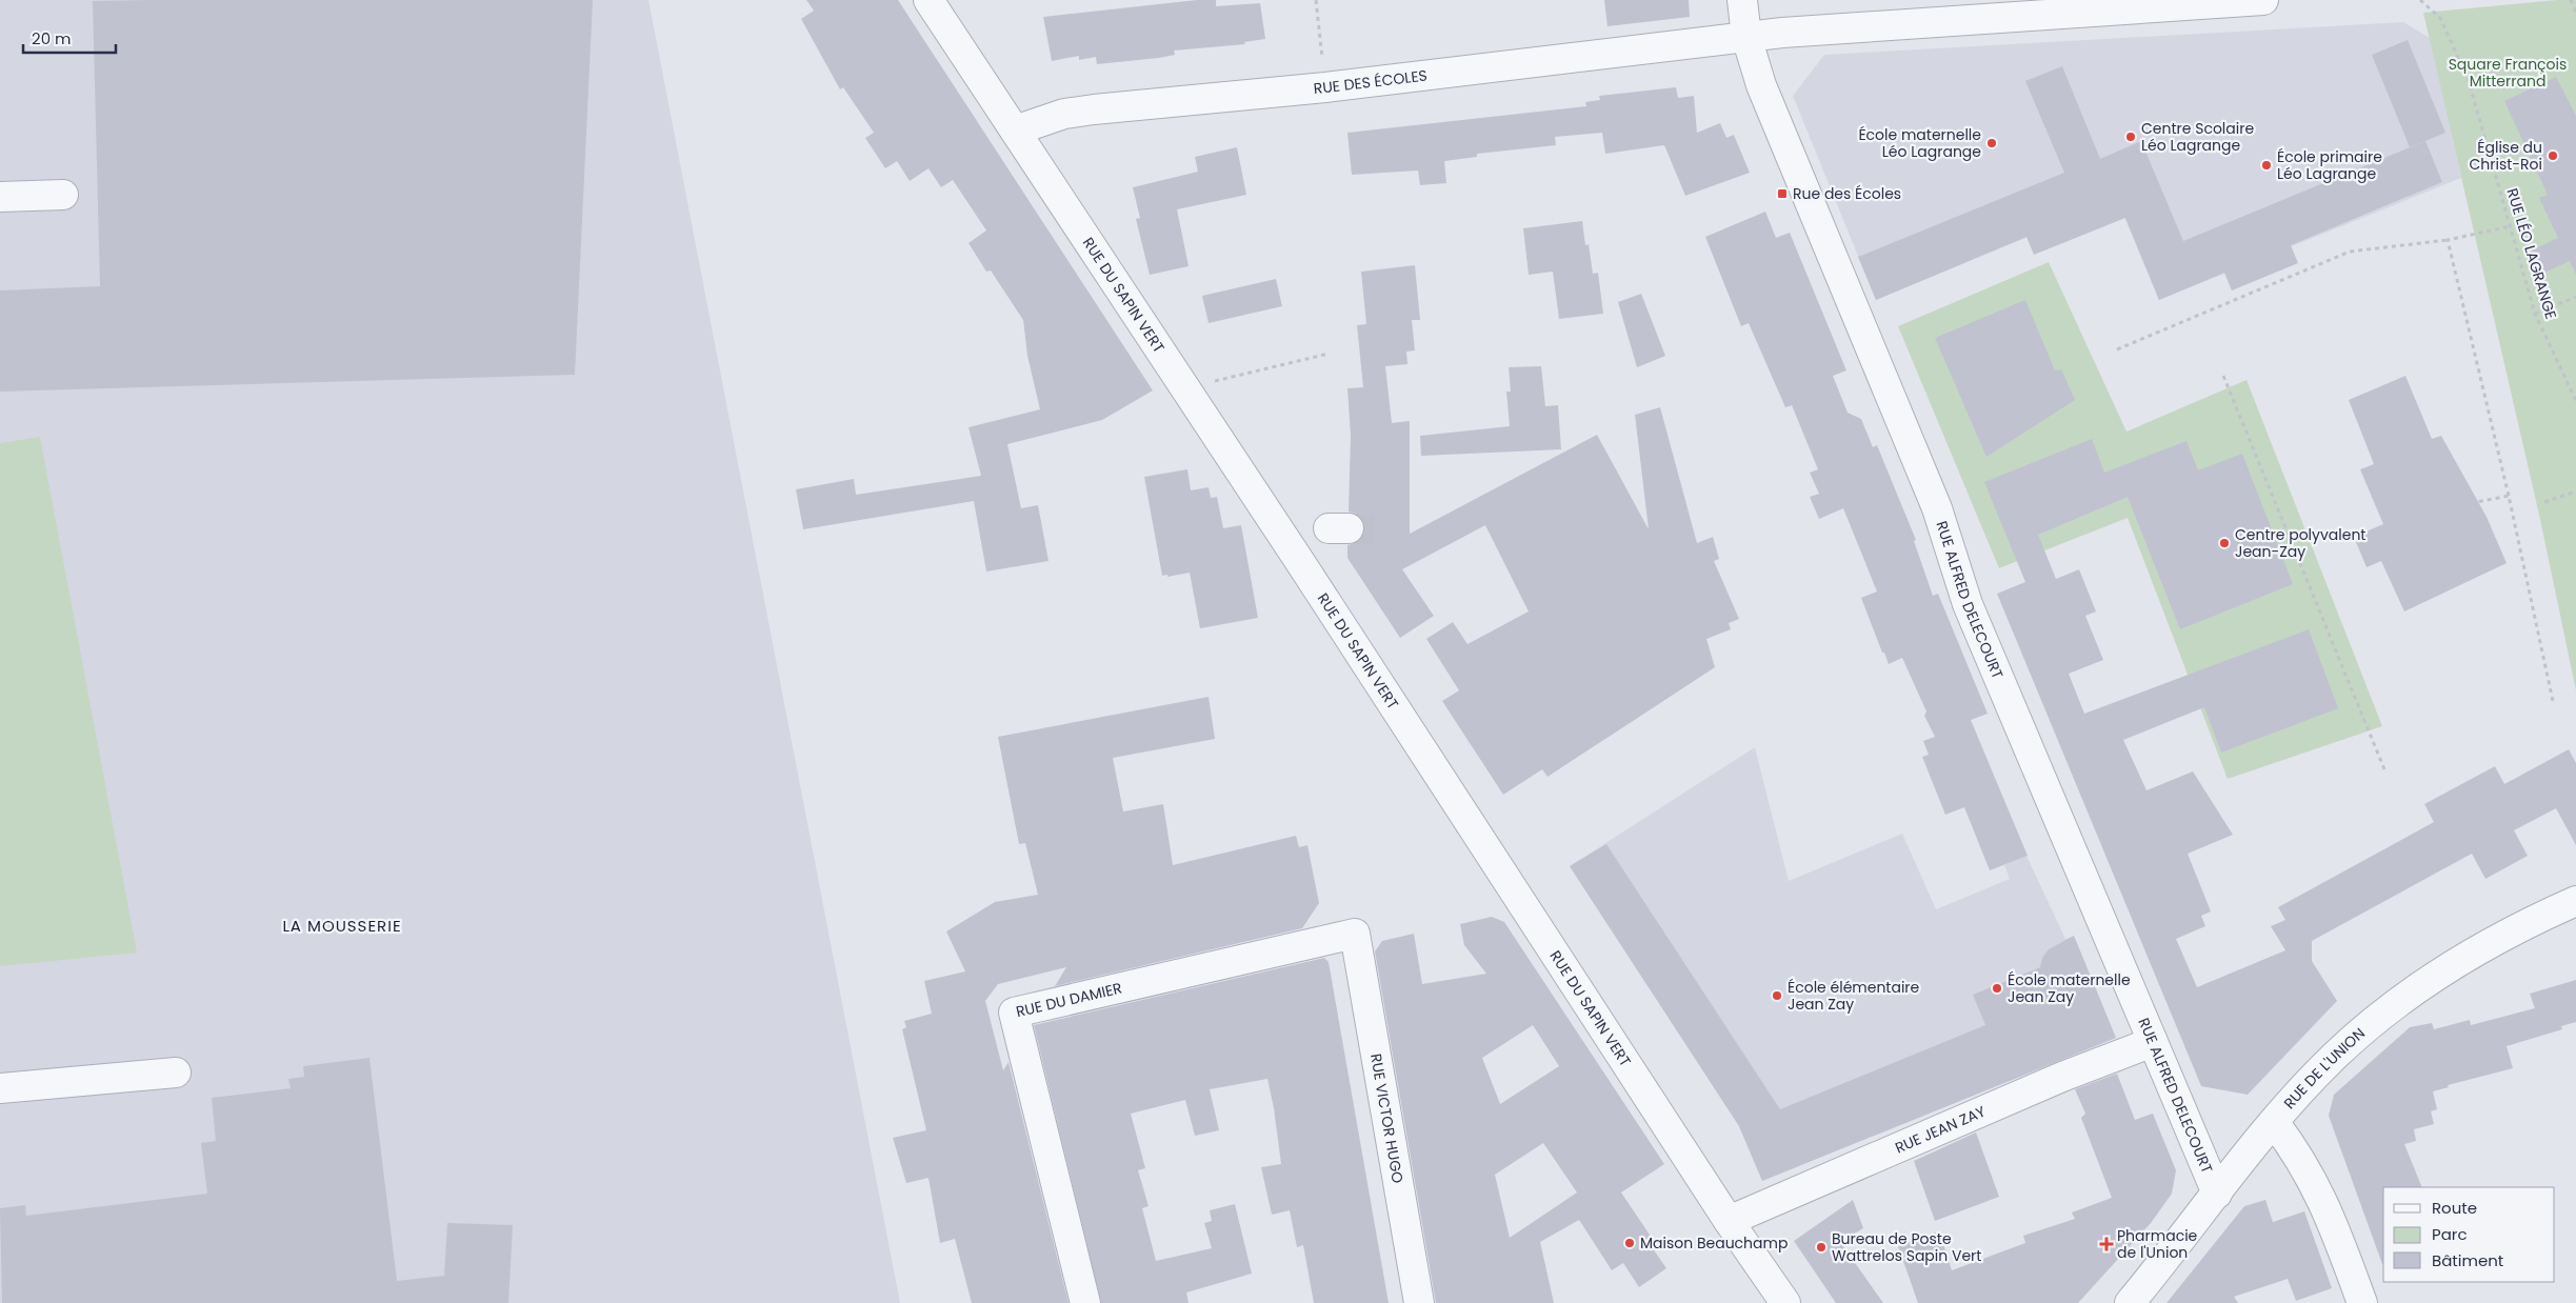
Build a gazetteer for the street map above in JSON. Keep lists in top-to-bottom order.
{
  "streets": {
    "street": [
      "RUE DES ÉCOLES",
      "RUE DU SAPIN VERT",
      "RUE ALFRED DELECOURT",
      "RUE DU DAMIER",
      "RUE DE L'UNION",
      "RUE VICTOR HUGO",
      "RUE JEAN ZAY"
    ],
    "path": ["RUE LÉO LAGRANGE"]
  },
  "crossings": [
    ["RUE DES ÉCOLES", "RUE DU SAPIN VERT"],
    ["RUE DES ÉCOLES", "RUE ALFRED DELECOURT"],
    ["RUE DU SAPIN VERT", "RUE JEAN ZAY"],
    ["RUE ALFRED DELECOURT", "RUE DE L'UNION"],
    ["RUE ALFRED DELECOURT", "RUE JEAN ZAY"],
    ["RUE DU DAMIER", "RUE VICTOR HUGO"]
  ],
  "districts": ["LA MOUSSERIE"],
  "parks": ["Square François Mitterrand"],
  "places": {
    "other": [
      "Centre Scolaire Léo Lagrange",
      "École maternelle Léo Lagrange",
      "Église du Christ-Roi",
      "École primaire Léo Lagrange",
      "Centre polyvalent Jean-Zay",
      "École maternelle Jean Zay",
      "École élémentaire Jean Zay",
      "Maison Beauchamp",
      "Bureau de Poste Wattrelos Sapin Vert"
    ],
    "transit": ["Rue des Écoles"],
    "health": ["Pharmacie de l'Union"]
  },
  "legend": ["Route", "Parc", "Bâtiment"],
  "scale_bar": "20 m"
}
